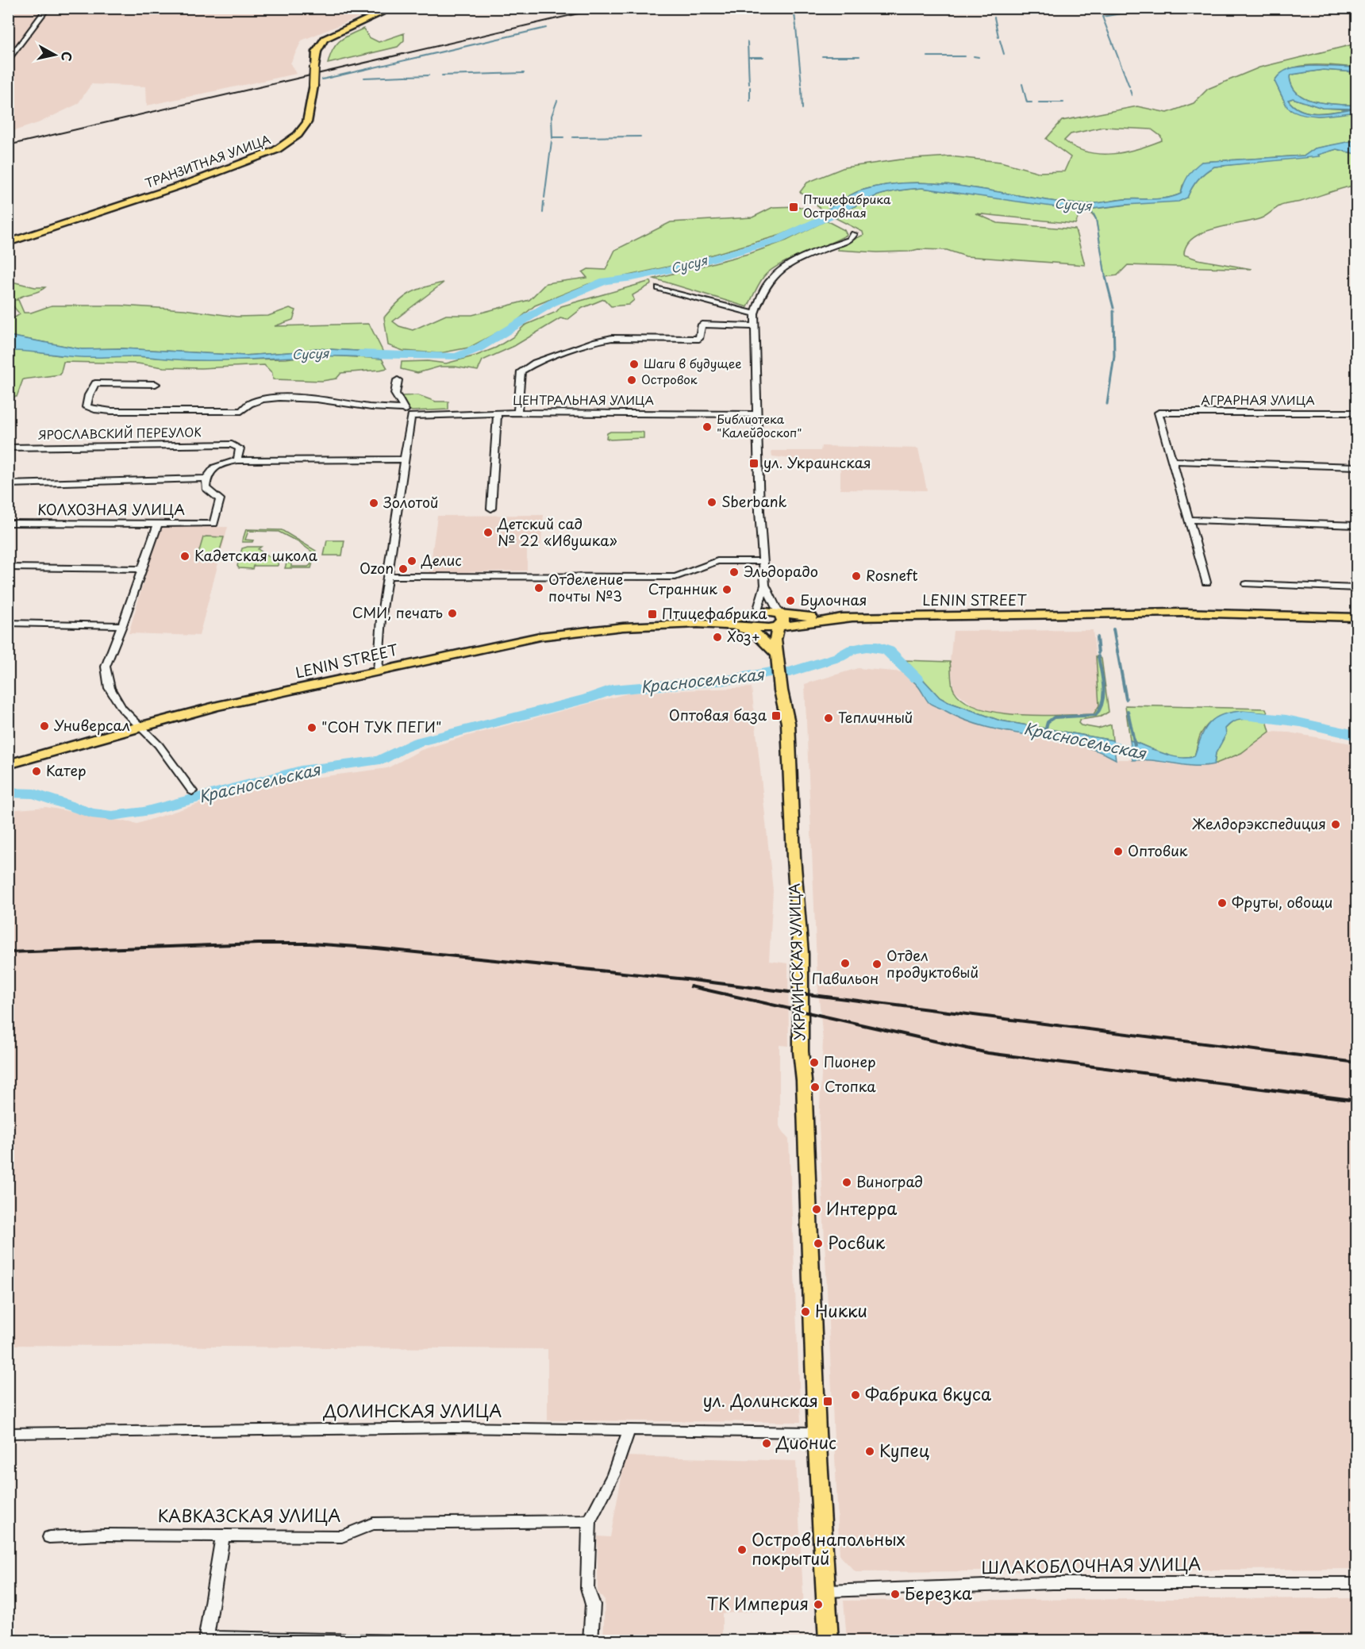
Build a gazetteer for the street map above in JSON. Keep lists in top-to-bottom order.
{
  "streets": {
    "main road": ["ТРАНЗИТНАЯ УЛИЦА", "LENIN STREET", "УКРАИНСКАЯ УЛИЦА"],
    "street": [
      "ЦЕНТРАЛЬНАЯ УЛИЦА",
      "АГРАРНАЯ УЛИЦА",
      "ЯРОСЛАВСКИЙ ПЕРЕУЛОК",
      "КОЛХОЗНАЯ УЛИЦА",
      "ДОЛИНСКАЯ УЛИЦА",
      "КАВКАЗСКАЯ УЛИЦА",
      "ШЛАКОБЛОЧНАЯ УЛИЦА"
    ]
  },
  "crossings": [
    ["LENIN STREET", "УКРАИНСКАЯ УЛИЦА"],
    ["УКРАИНСКАЯ УЛИЦА", "ДОЛИНСКАЯ УЛИЦА"],
    ["УКРАИНСКАЯ УЛИЦА", "ШЛАКОБЛОЧНАЯ УЛИЦА"]
  ],
  "water": ["Сусуя", "Красносельская"],
  "places": {
    "transit": [
      "Птицефабрика Островная",
      "ул. Украинская",
      "Птицефабрика",
      "Оптовая база",
      "ул. Долинская"
    ],
    "other": [
      "Шаги в будущее",
      "Островок",
      "Библиотека \"Калейдоскоп\"",
      "Sberbank",
      "Золотой",
      "Детский сад № 22 «Ивушка»",
      "Кадетская школа",
      "Делис",
      "Ozon",
      "Эльдорадо",
      "Rosneft",
      "Отделение почты №3",
      "Странник",
      "Булочная",
      "СМИ, печать",
      "Хоз+",
      "Тепличный",
      "Универсал",
      "\"СОН ТУК ПЕГИ\"",
      "Катер",
      "Желдорэкспедиция",
      "Оптовик",
      "Фруты, овощи",
      "Павильон",
      "Отдел продуктовый",
      "Пионер",
      "Стопка",
      "Виноград",
      "Интерра",
      "Росвик",
      "Никки",
      "Фабрика вкуса",
      "Дионис",
      "Купец",
      "Остров напольных покрытий",
      "Березка",
      "ТК Империя"
    ]
  },
  "north": "right"
}
